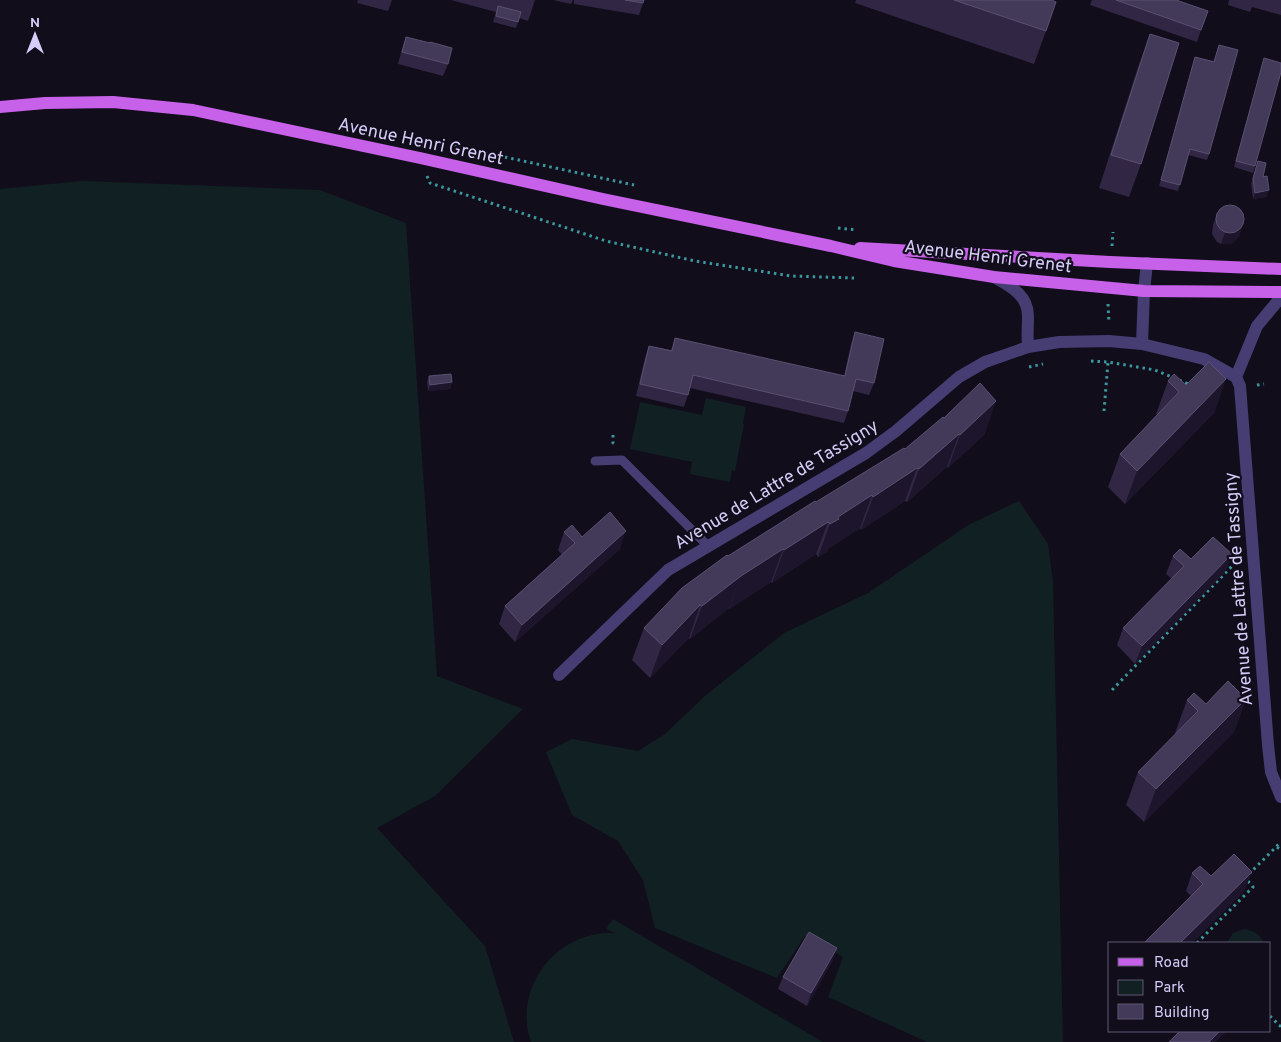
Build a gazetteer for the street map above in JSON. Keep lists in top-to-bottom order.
{
  "streets": {
    "main road": ["Avenue Henri Grenet"],
    "street": ["Avenue de Lattre de Tassigny"]
  },
  "legend": ["Road", "Park", "Building"],
  "north": "top"
}
